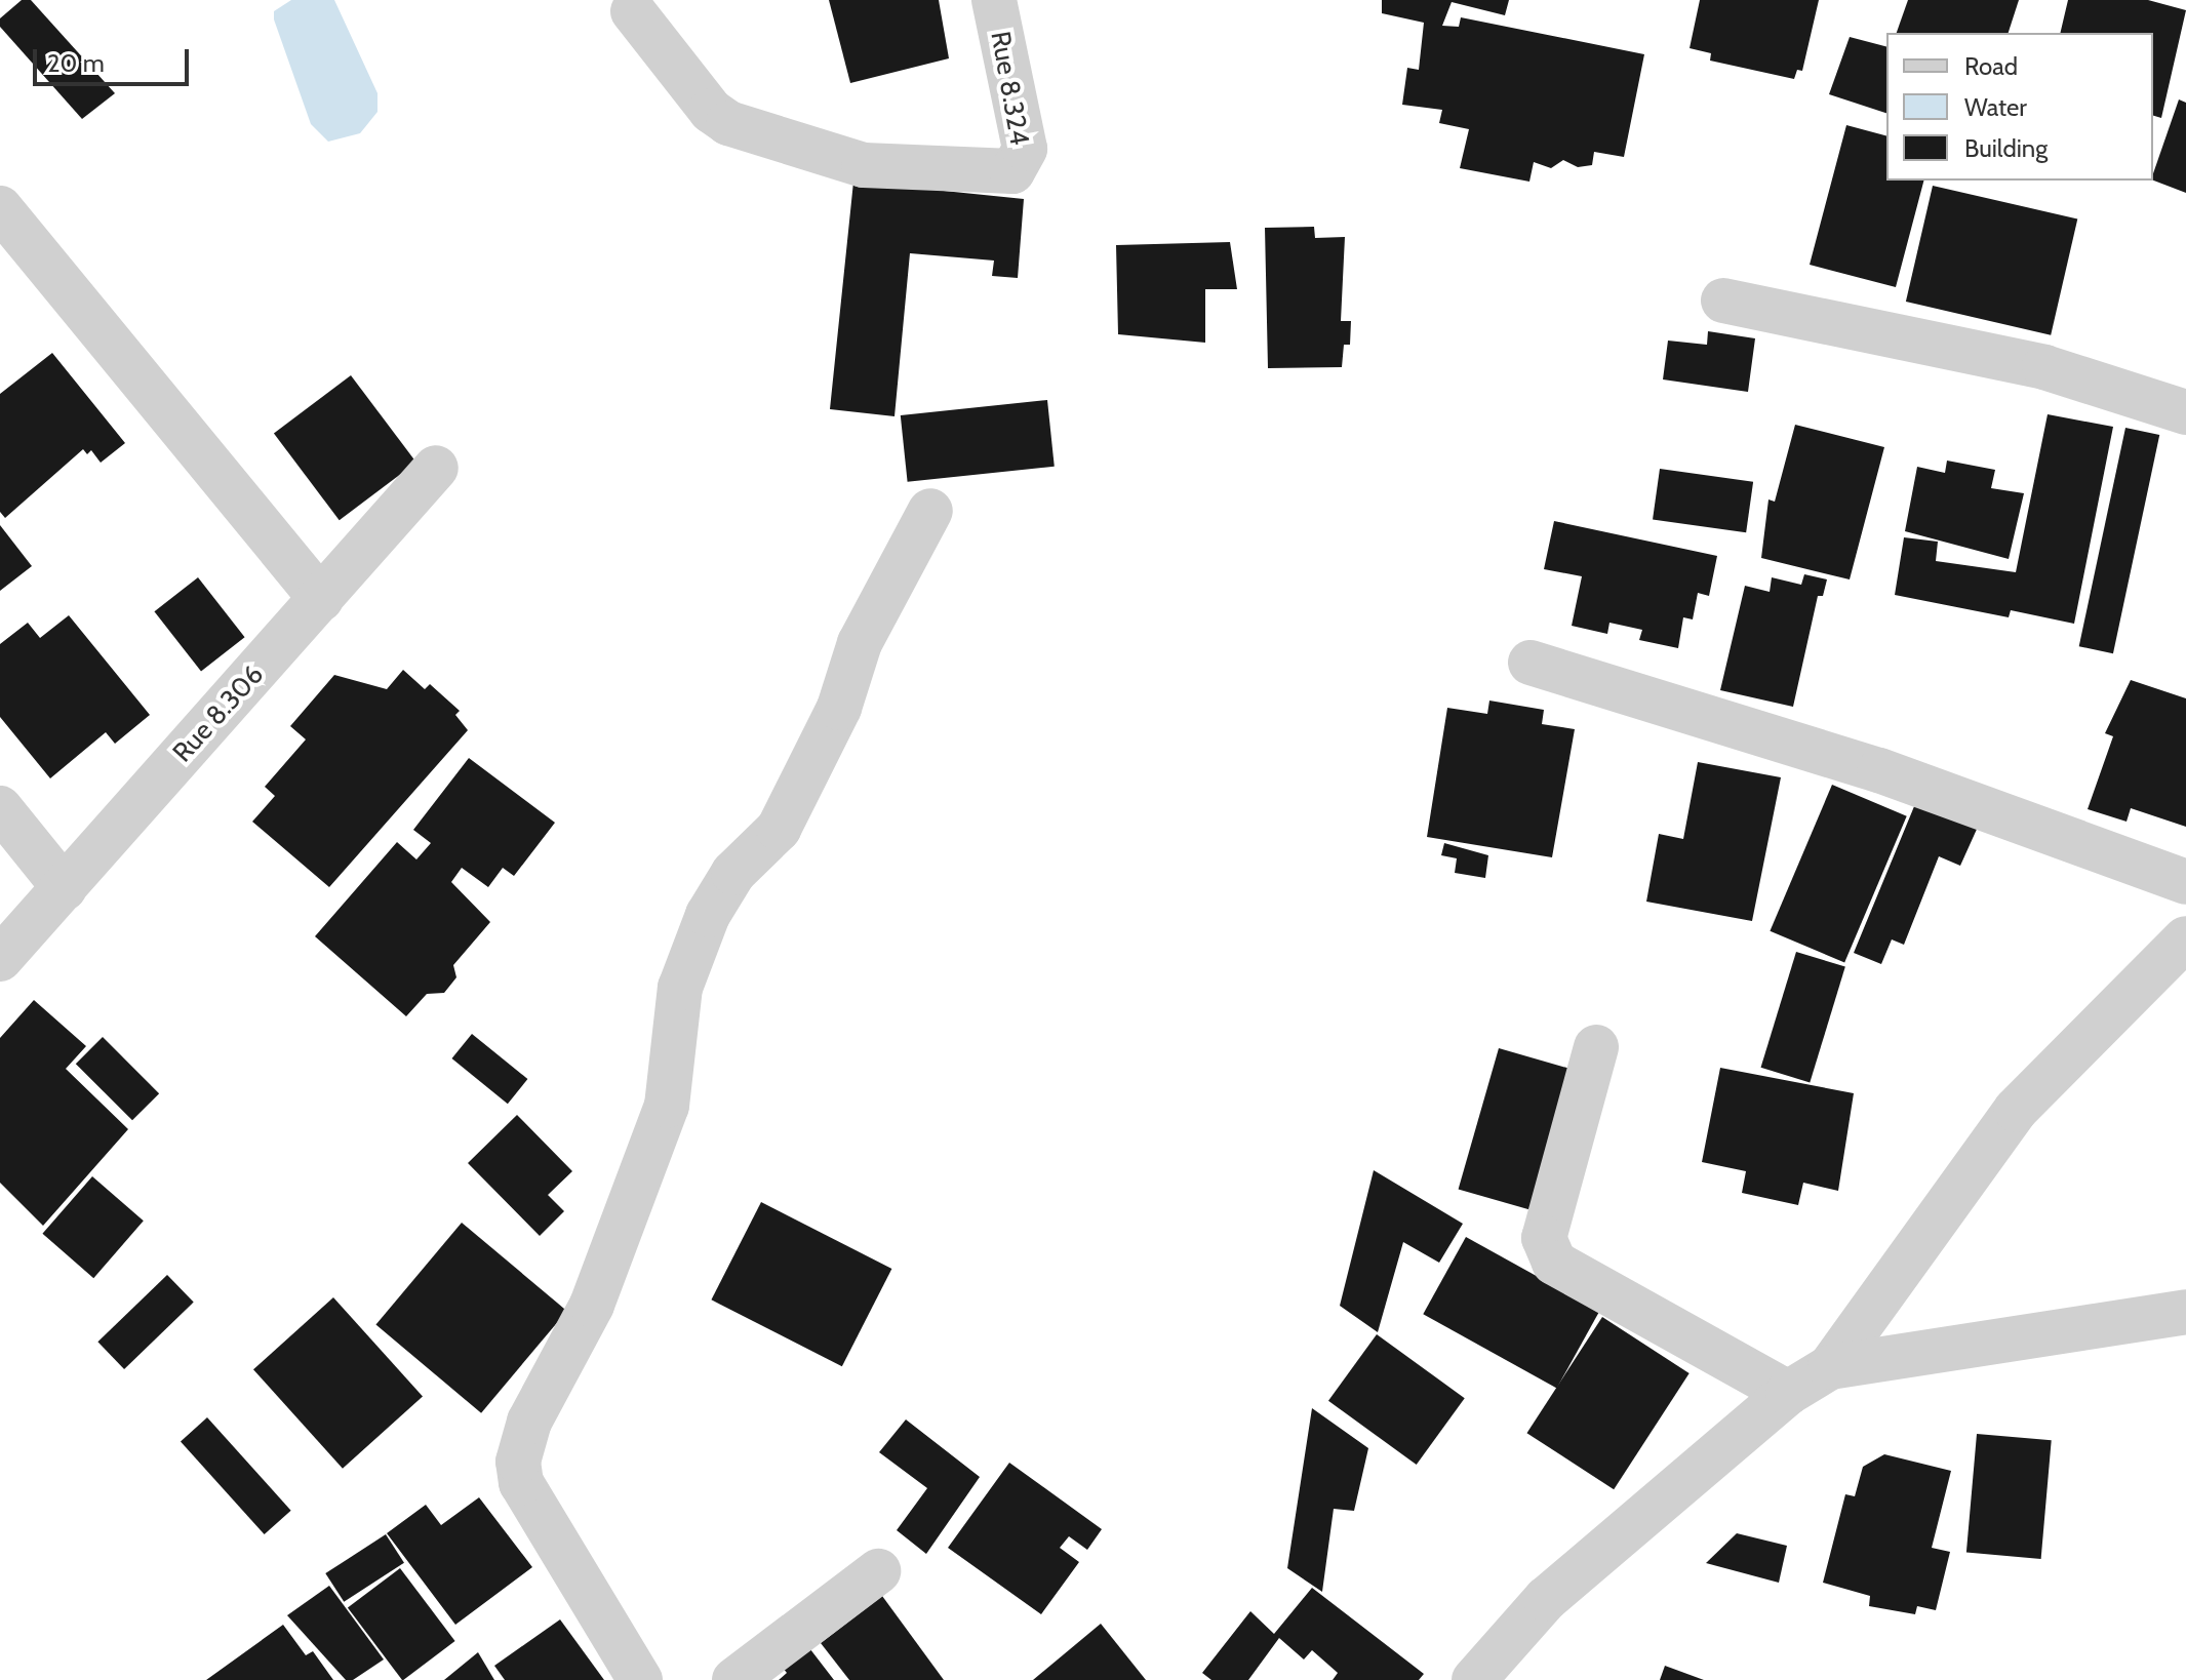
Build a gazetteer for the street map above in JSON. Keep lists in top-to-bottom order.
{
  "streets": {
    "street": ["Rue 8.324", "Rue 8.306"]
  },
  "legend": ["Road", "Water", "Building"],
  "scale_bar": "20 m"
}
